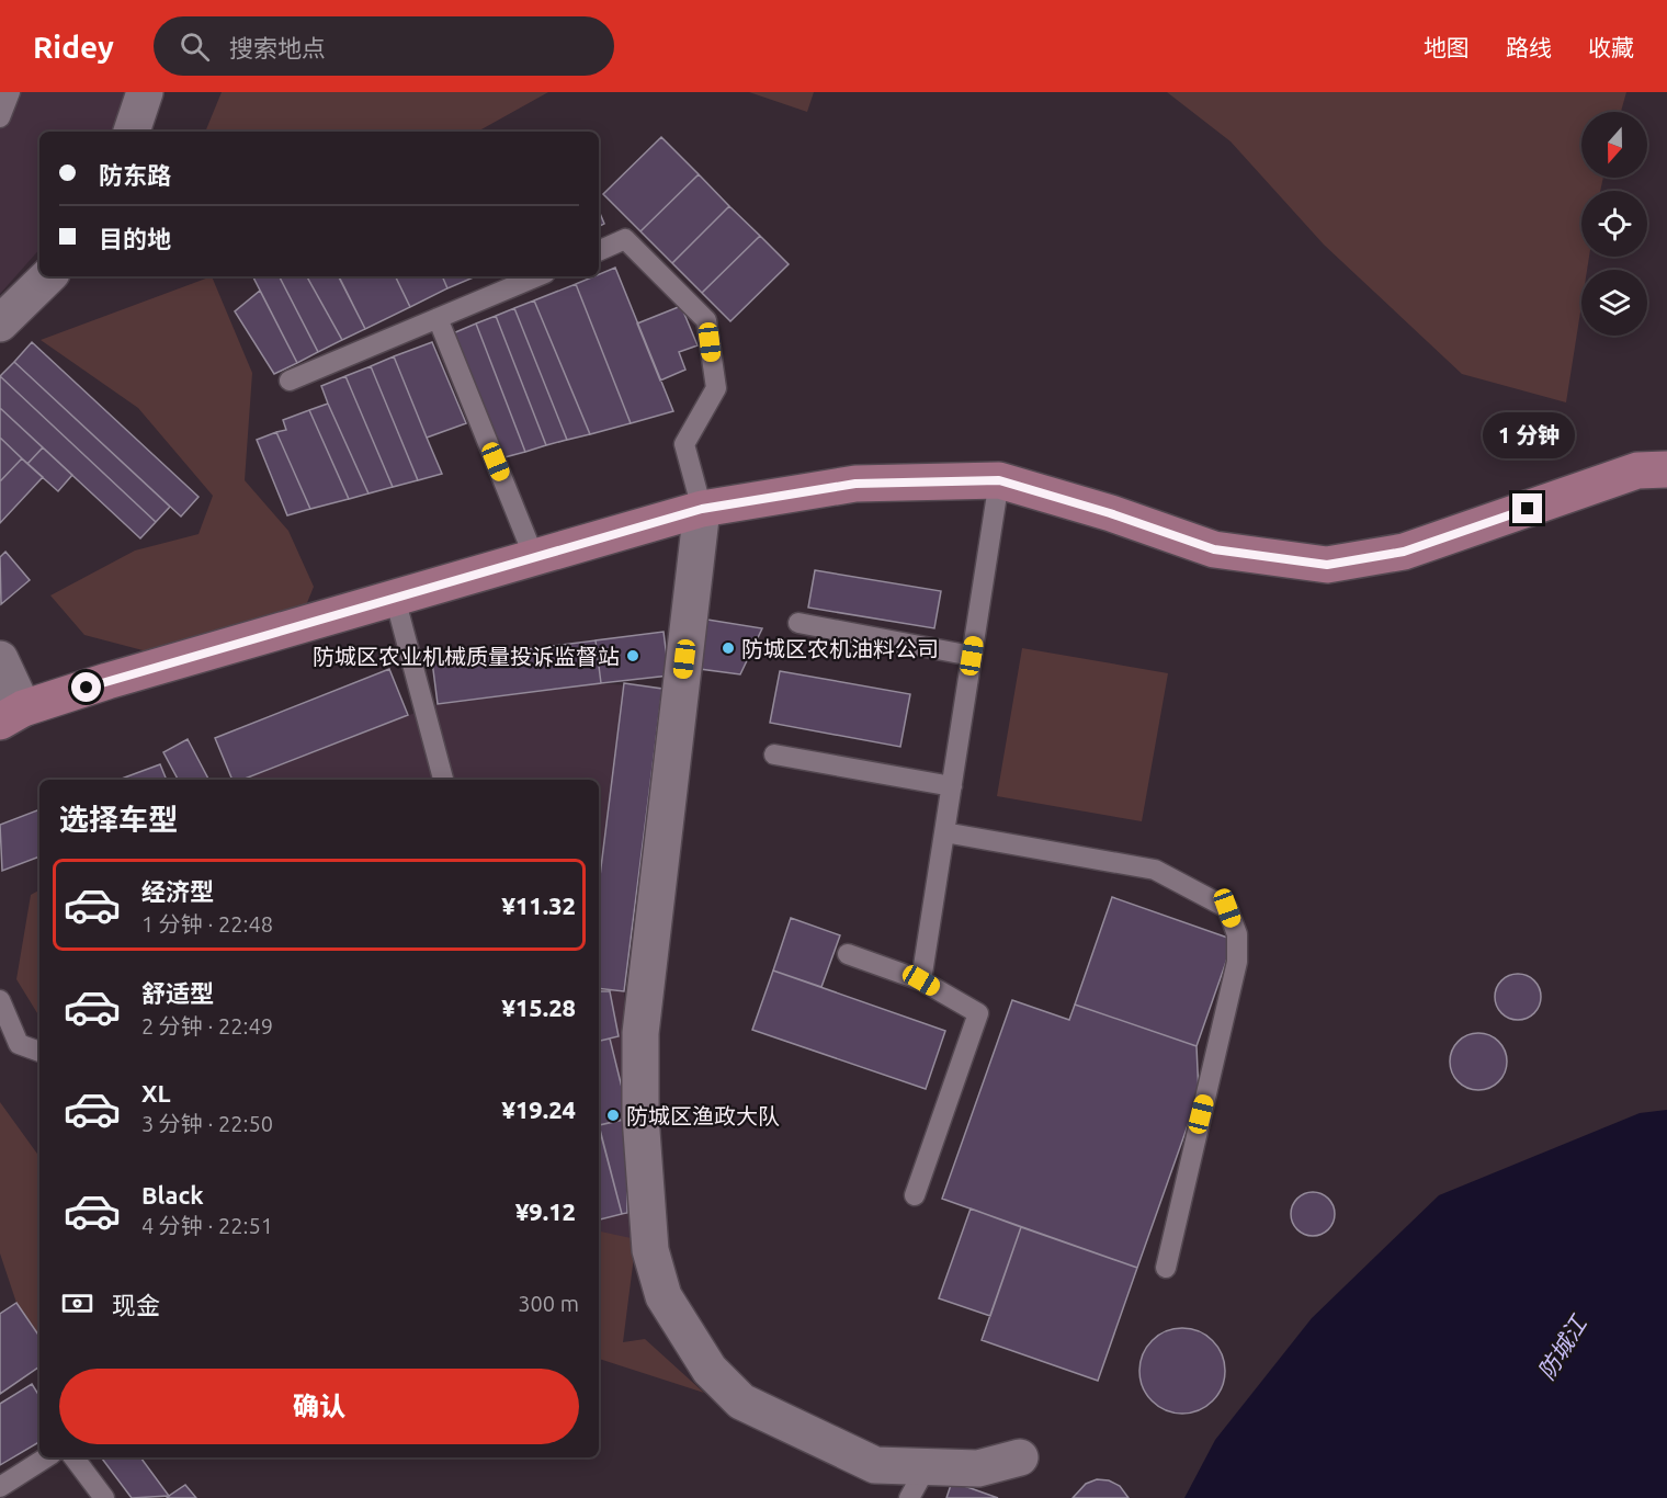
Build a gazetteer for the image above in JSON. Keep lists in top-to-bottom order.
{
  "water": ["防城江"],
  "places": ["防城区农机油料公司", "防城区农业机械质量投诉监督站", "防城区渔政大队"],
  "north": "bottom",
  "page": {
    "header": "Ridey",
    "search": "搜索地点",
    "nav": ["地图", "路线", "收藏"],
    "banner": ["防东路", "目的地"],
    "bubble": "1 分钟",
    "heading": "选择车型",
    "list": [
      {
        "name": "经济型",
        "note": "1 分钟 · 22:48",
        "value": "¥11.32"
      },
      {
        "name": "舒适型",
        "note": "2 分钟 · 22:49",
        "value": "¥15.28"
      },
      {
        "name": "XL",
        "note": "3 分钟 · 22:50",
        "value": "¥19.24"
      },
      {
        "name": "Black",
        "note": "4 分钟 · 22:51",
        "value": "¥9.12"
      }
    ],
    "pay": ["现金", "300 m"],
    "buttons": "确认"
  }
}
